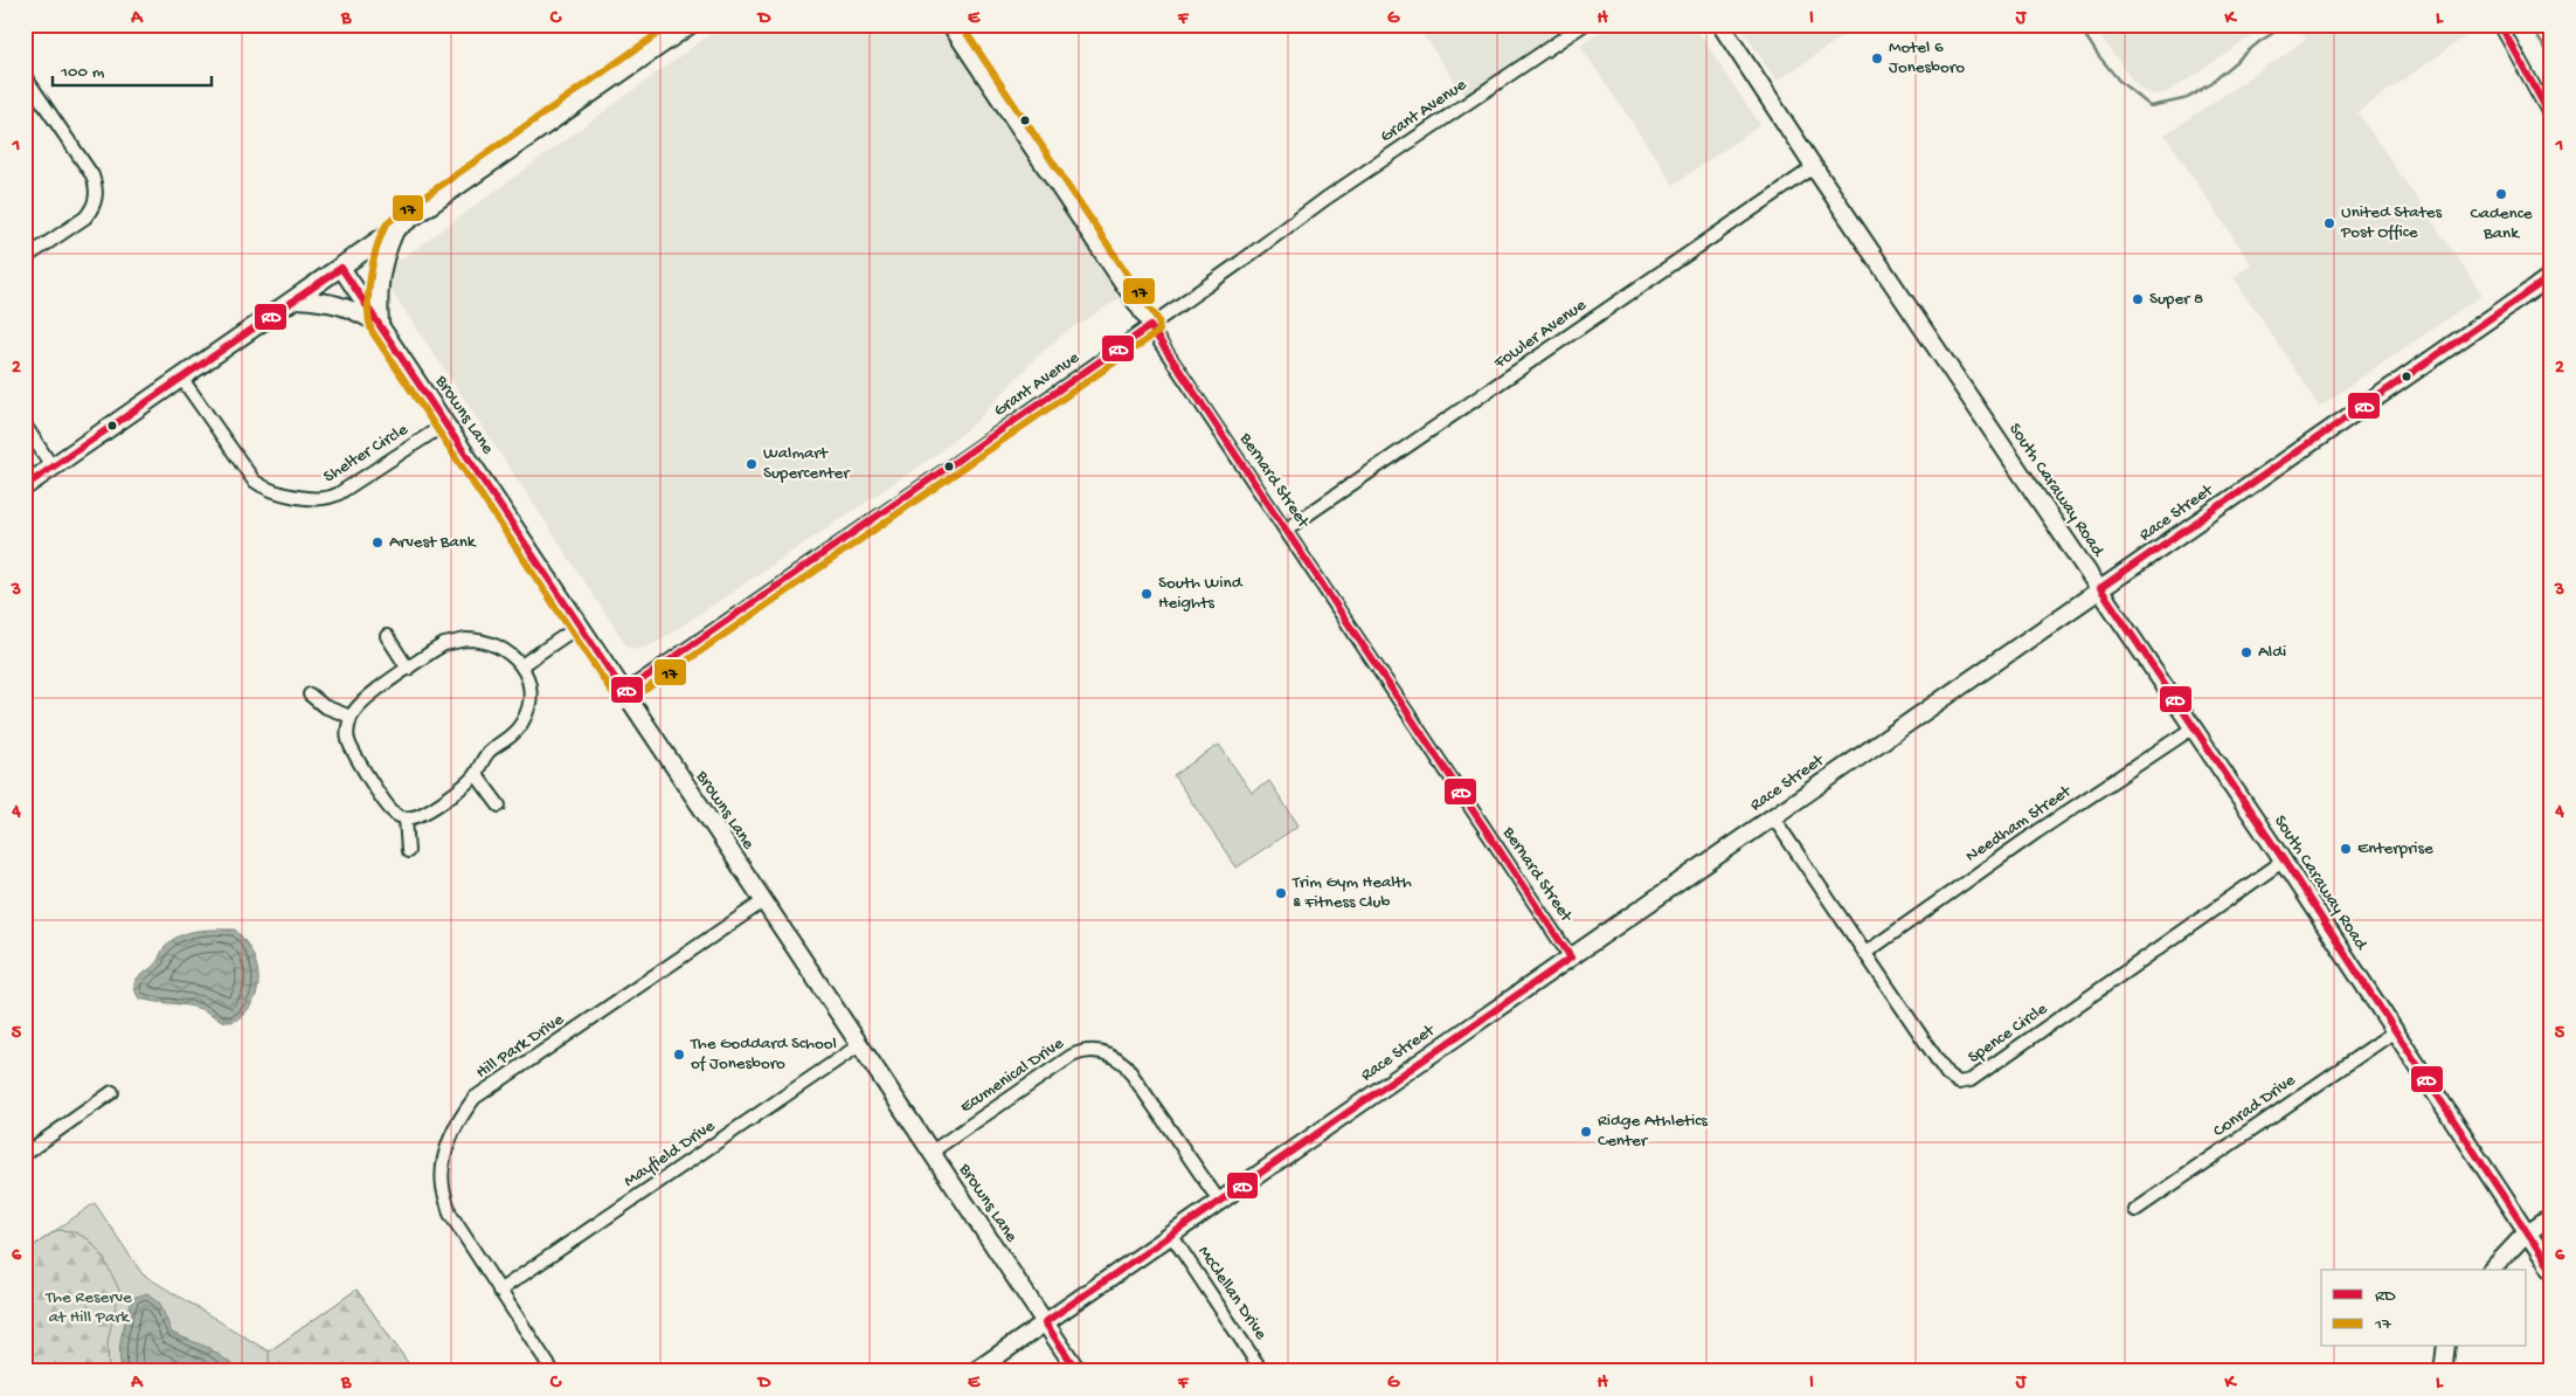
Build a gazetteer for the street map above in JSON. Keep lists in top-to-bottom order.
{
  "streets": {
    "street": [
      "Grant Avenue",
      "Fowler Avenue",
      "Browns Lane",
      "Shelter Circle",
      "Bernard Street",
      "South Caraway Road",
      "Race Street",
      "Needham Street",
      "Spence Circle",
      "Hill Park Drive",
      "Ecumenical Drive",
      "Conrad Drive",
      "Mayfield Drive",
      "McClellan Drive"
    ]
  },
  "crossings": [
    ["Grant Avenue", "Browns Lane"],
    ["Grant Avenue", "Bernard Street"],
    ["Fowler Avenue", "Bernard Street"],
    ["Fowler Avenue", "South Caraway Road"],
    ["Browns Lane", "Shelter Circle"],
    ["Browns Lane", "Race Street"],
    ["Browns Lane", "Hill Park Drive"],
    ["Browns Lane", "Ecumenical Drive"],
    ["Browns Lane", "Mayfield Drive"],
    ["Bernard Street", "Race Street"],
    ["South Caraway Road", "Race Street"],
    ["South Caraway Road", "Needham Street"],
    ["South Caraway Road", "Spence Circle"],
    ["South Caraway Road", "Conrad Drive"],
    ["Race Street", "Spence Circle"],
    ["Race Street", "Ecumenical Drive"],
    ["Race Street", "McClellan Drive"],
    ["Needham Street", "Spence Circle"],
    ["Hill Park Drive", "Mayfield Drive"]
  ],
  "parks": ["The Reserve at Hill Park"],
  "places": [
    "Motel 6 Jonesboro",
    "Cadence Bank",
    "United States Post Office",
    "Super 8",
    "Walmart Supercenter",
    "Arvest Bank",
    "South Wind Heights",
    "Aldi",
    "Enterprise",
    "Trim Gym Health & Fitness Club",
    "The Goddard School of Jonesboro",
    "Ridge Athletics Center"
  ],
  "lines": ["transit line RD", "transit line 17"],
  "legend": ["RD", "17"],
  "scale_bar": "100 m",
  "grid": {
    "columns": [
      "A",
      "B",
      "C",
      "D",
      "E",
      "F",
      "G",
      "H",
      "I",
      "J",
      "K",
      "L"
    ],
    "rows": [
      "1",
      "2",
      "3",
      "4",
      "5",
      "6"
    ]
  }
}
